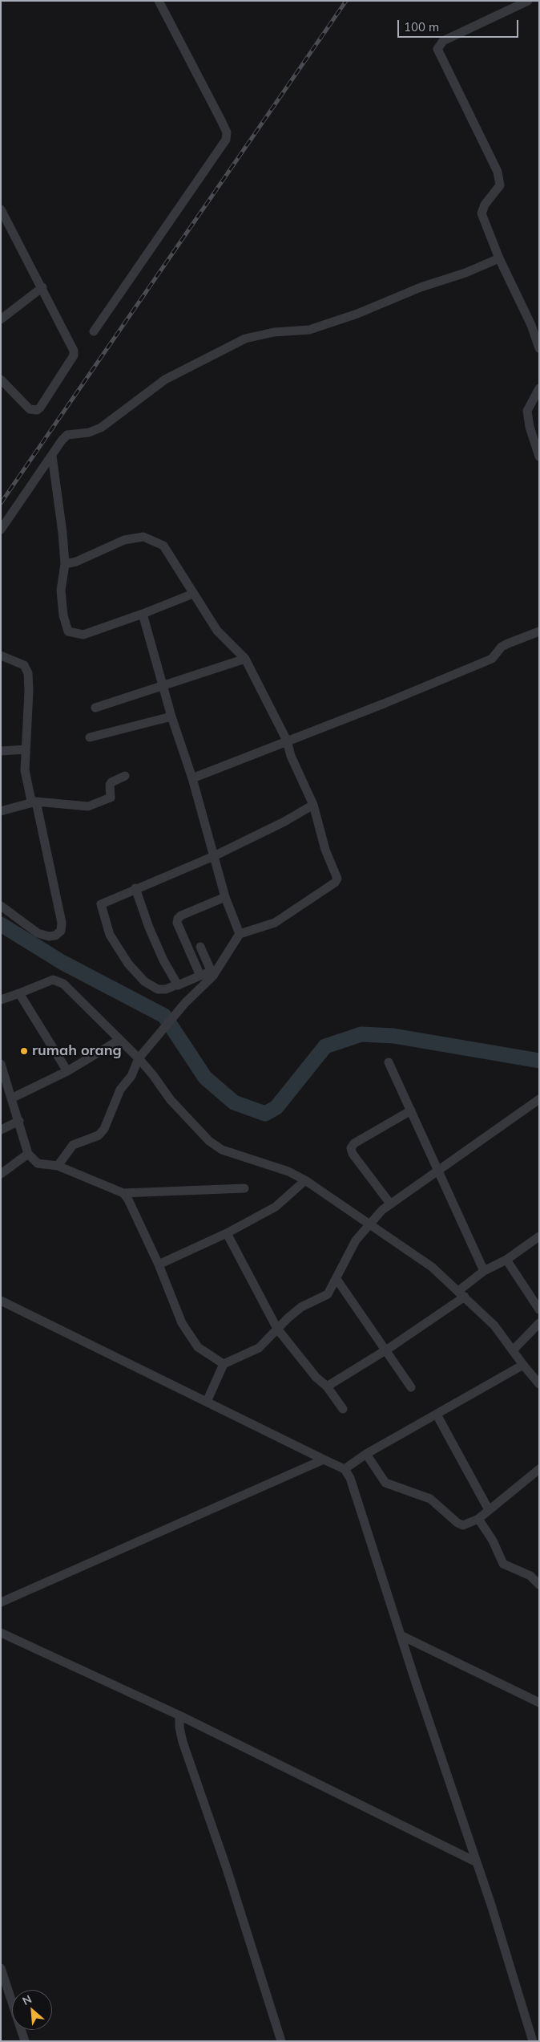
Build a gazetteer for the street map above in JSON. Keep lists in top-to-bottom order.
{
  "places": ["rumah orang"],
  "scale_bar": "100 m",
  "north": "top left"
}
